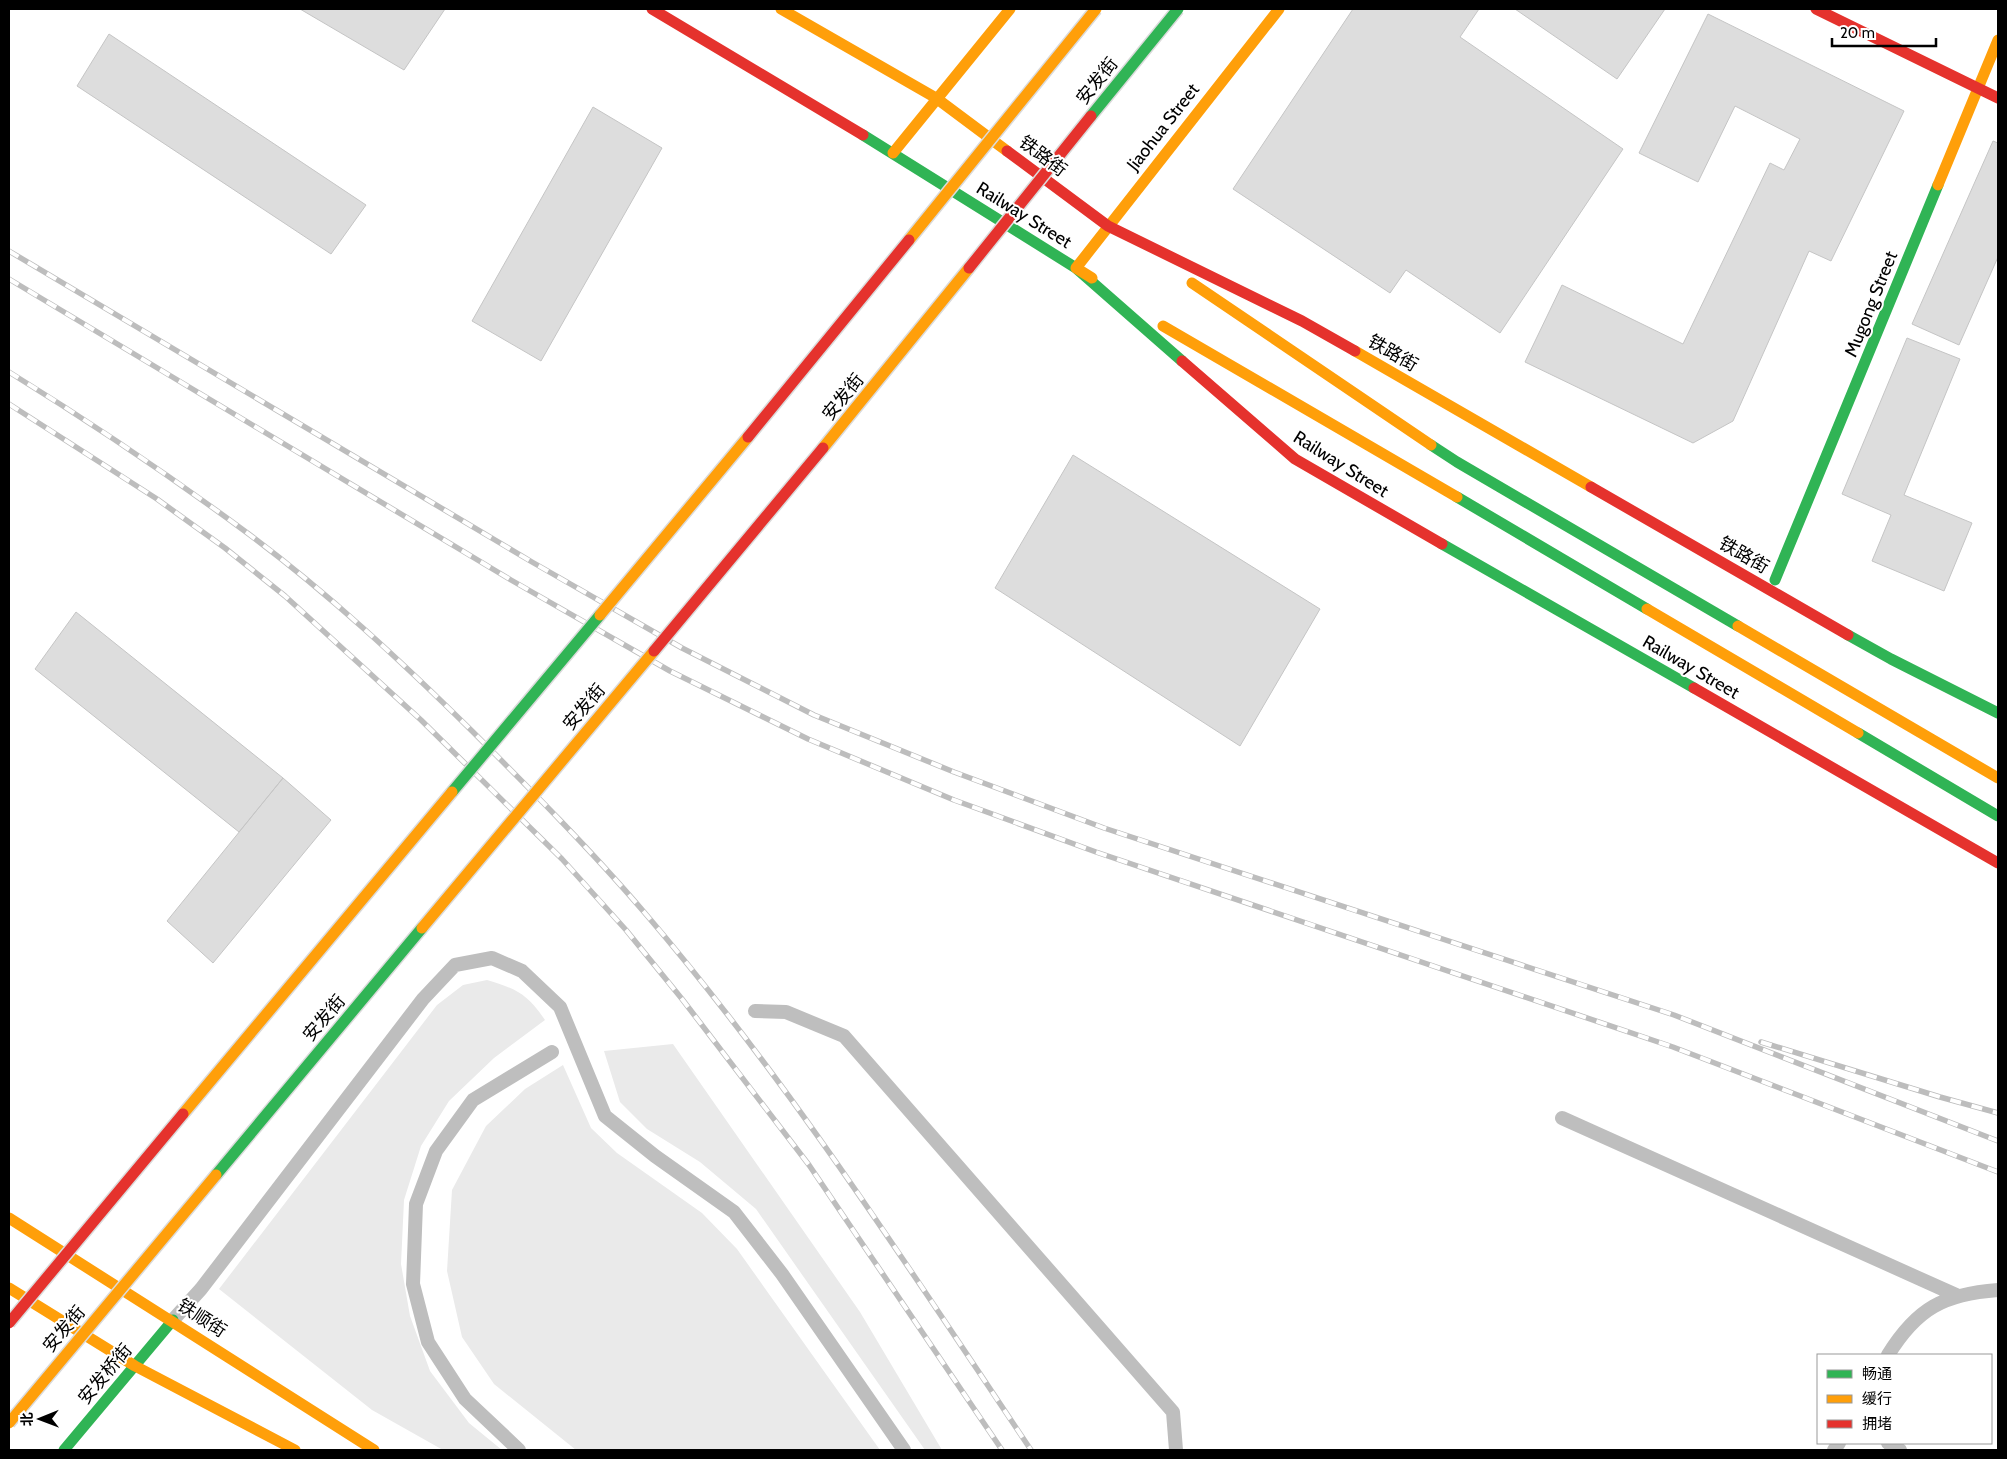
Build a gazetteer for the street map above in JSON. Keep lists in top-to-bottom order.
{
  "streets": {
    "main road": [
      "安发街",
      "Jiaohua Street",
      "铁路街",
      "Railway Street",
      "Mugong Street",
      "铁顺街",
      "安发桥街"
    ]
  },
  "crossings": [
    ["Jiaohua Street", "铁路街"],
    ["Jiaohua Street", "Railway Street"],
    ["铁顺街", "安发桥街"]
  ],
  "legend": ["畅通", "缓行", "拥堵"],
  "scale_bar": "20 m",
  "north": "left"
}
